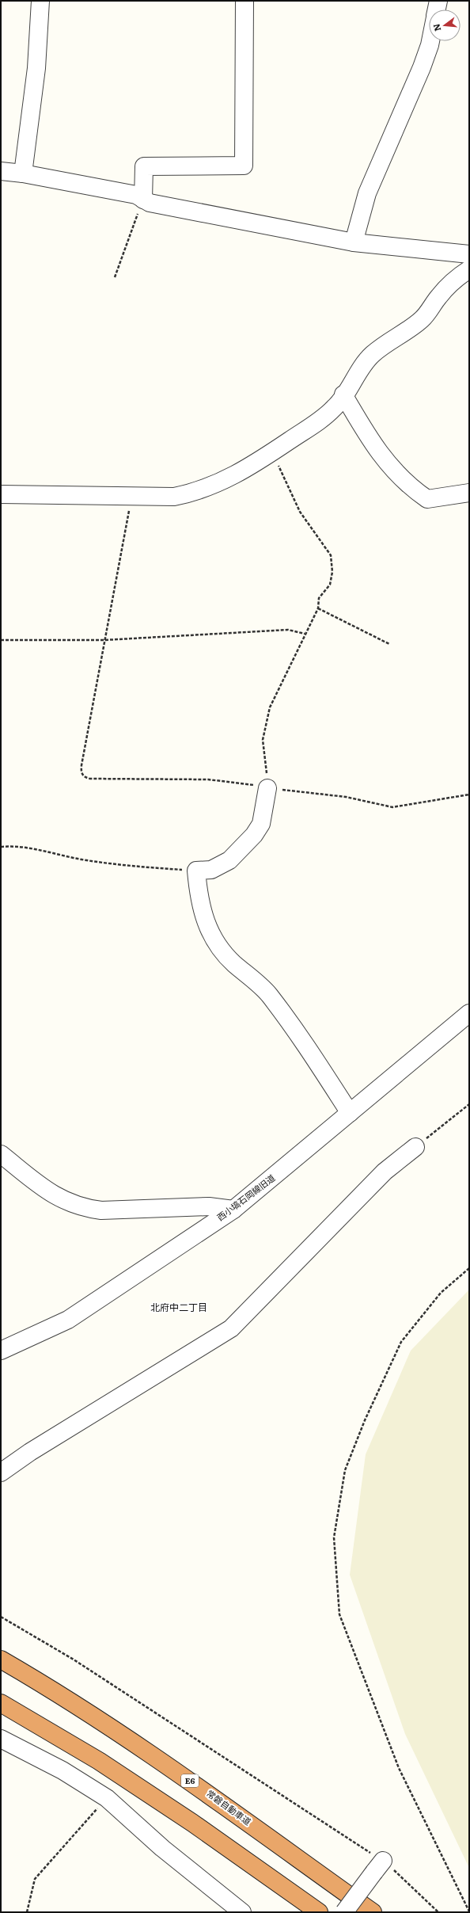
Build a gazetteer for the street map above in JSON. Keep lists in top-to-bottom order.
{
  "streets": {
    "highway": ["E6", "常磐自動車道"],
    "street": ["西小塙石岡線旧道"]
  },
  "districts": ["北府中二丁目"],
  "north": "left"
}
